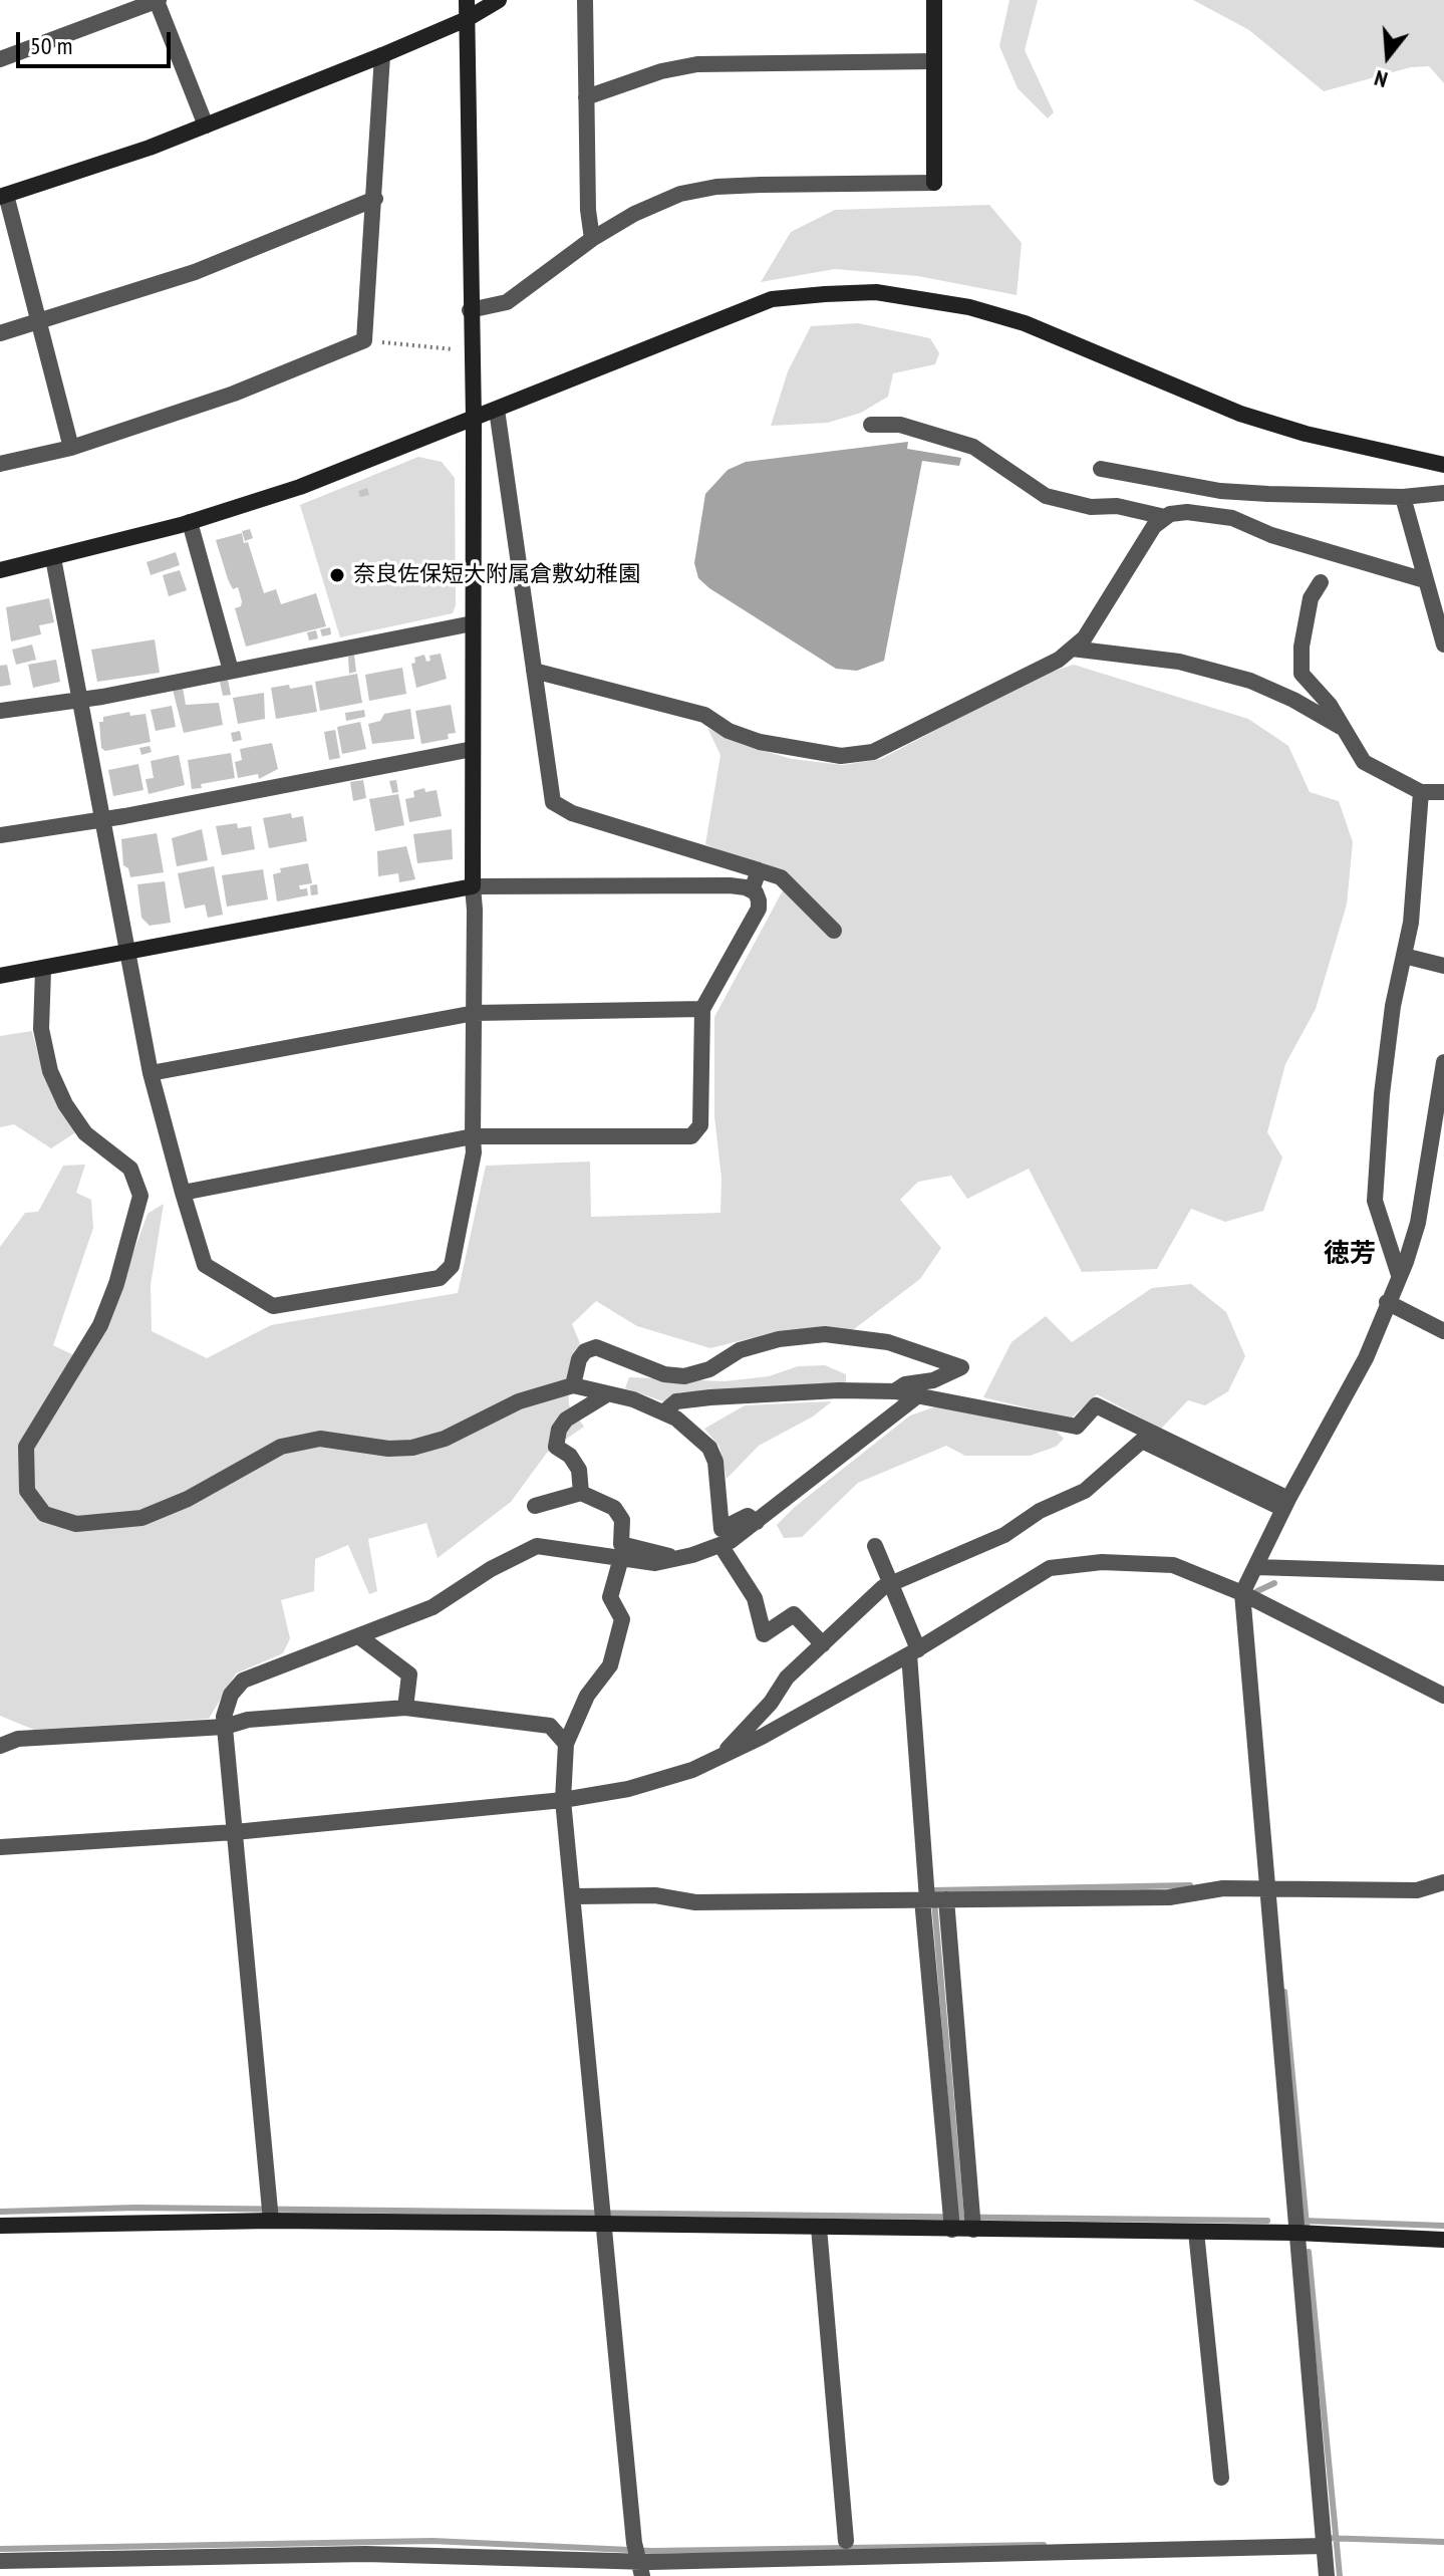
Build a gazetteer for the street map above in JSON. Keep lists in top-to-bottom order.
{
  "districts": ["徳芳"],
  "places": ["奈良佐保短大附属倉敷幼稚園"],
  "scale_bar": "50 m",
  "north": "bottom"
}
